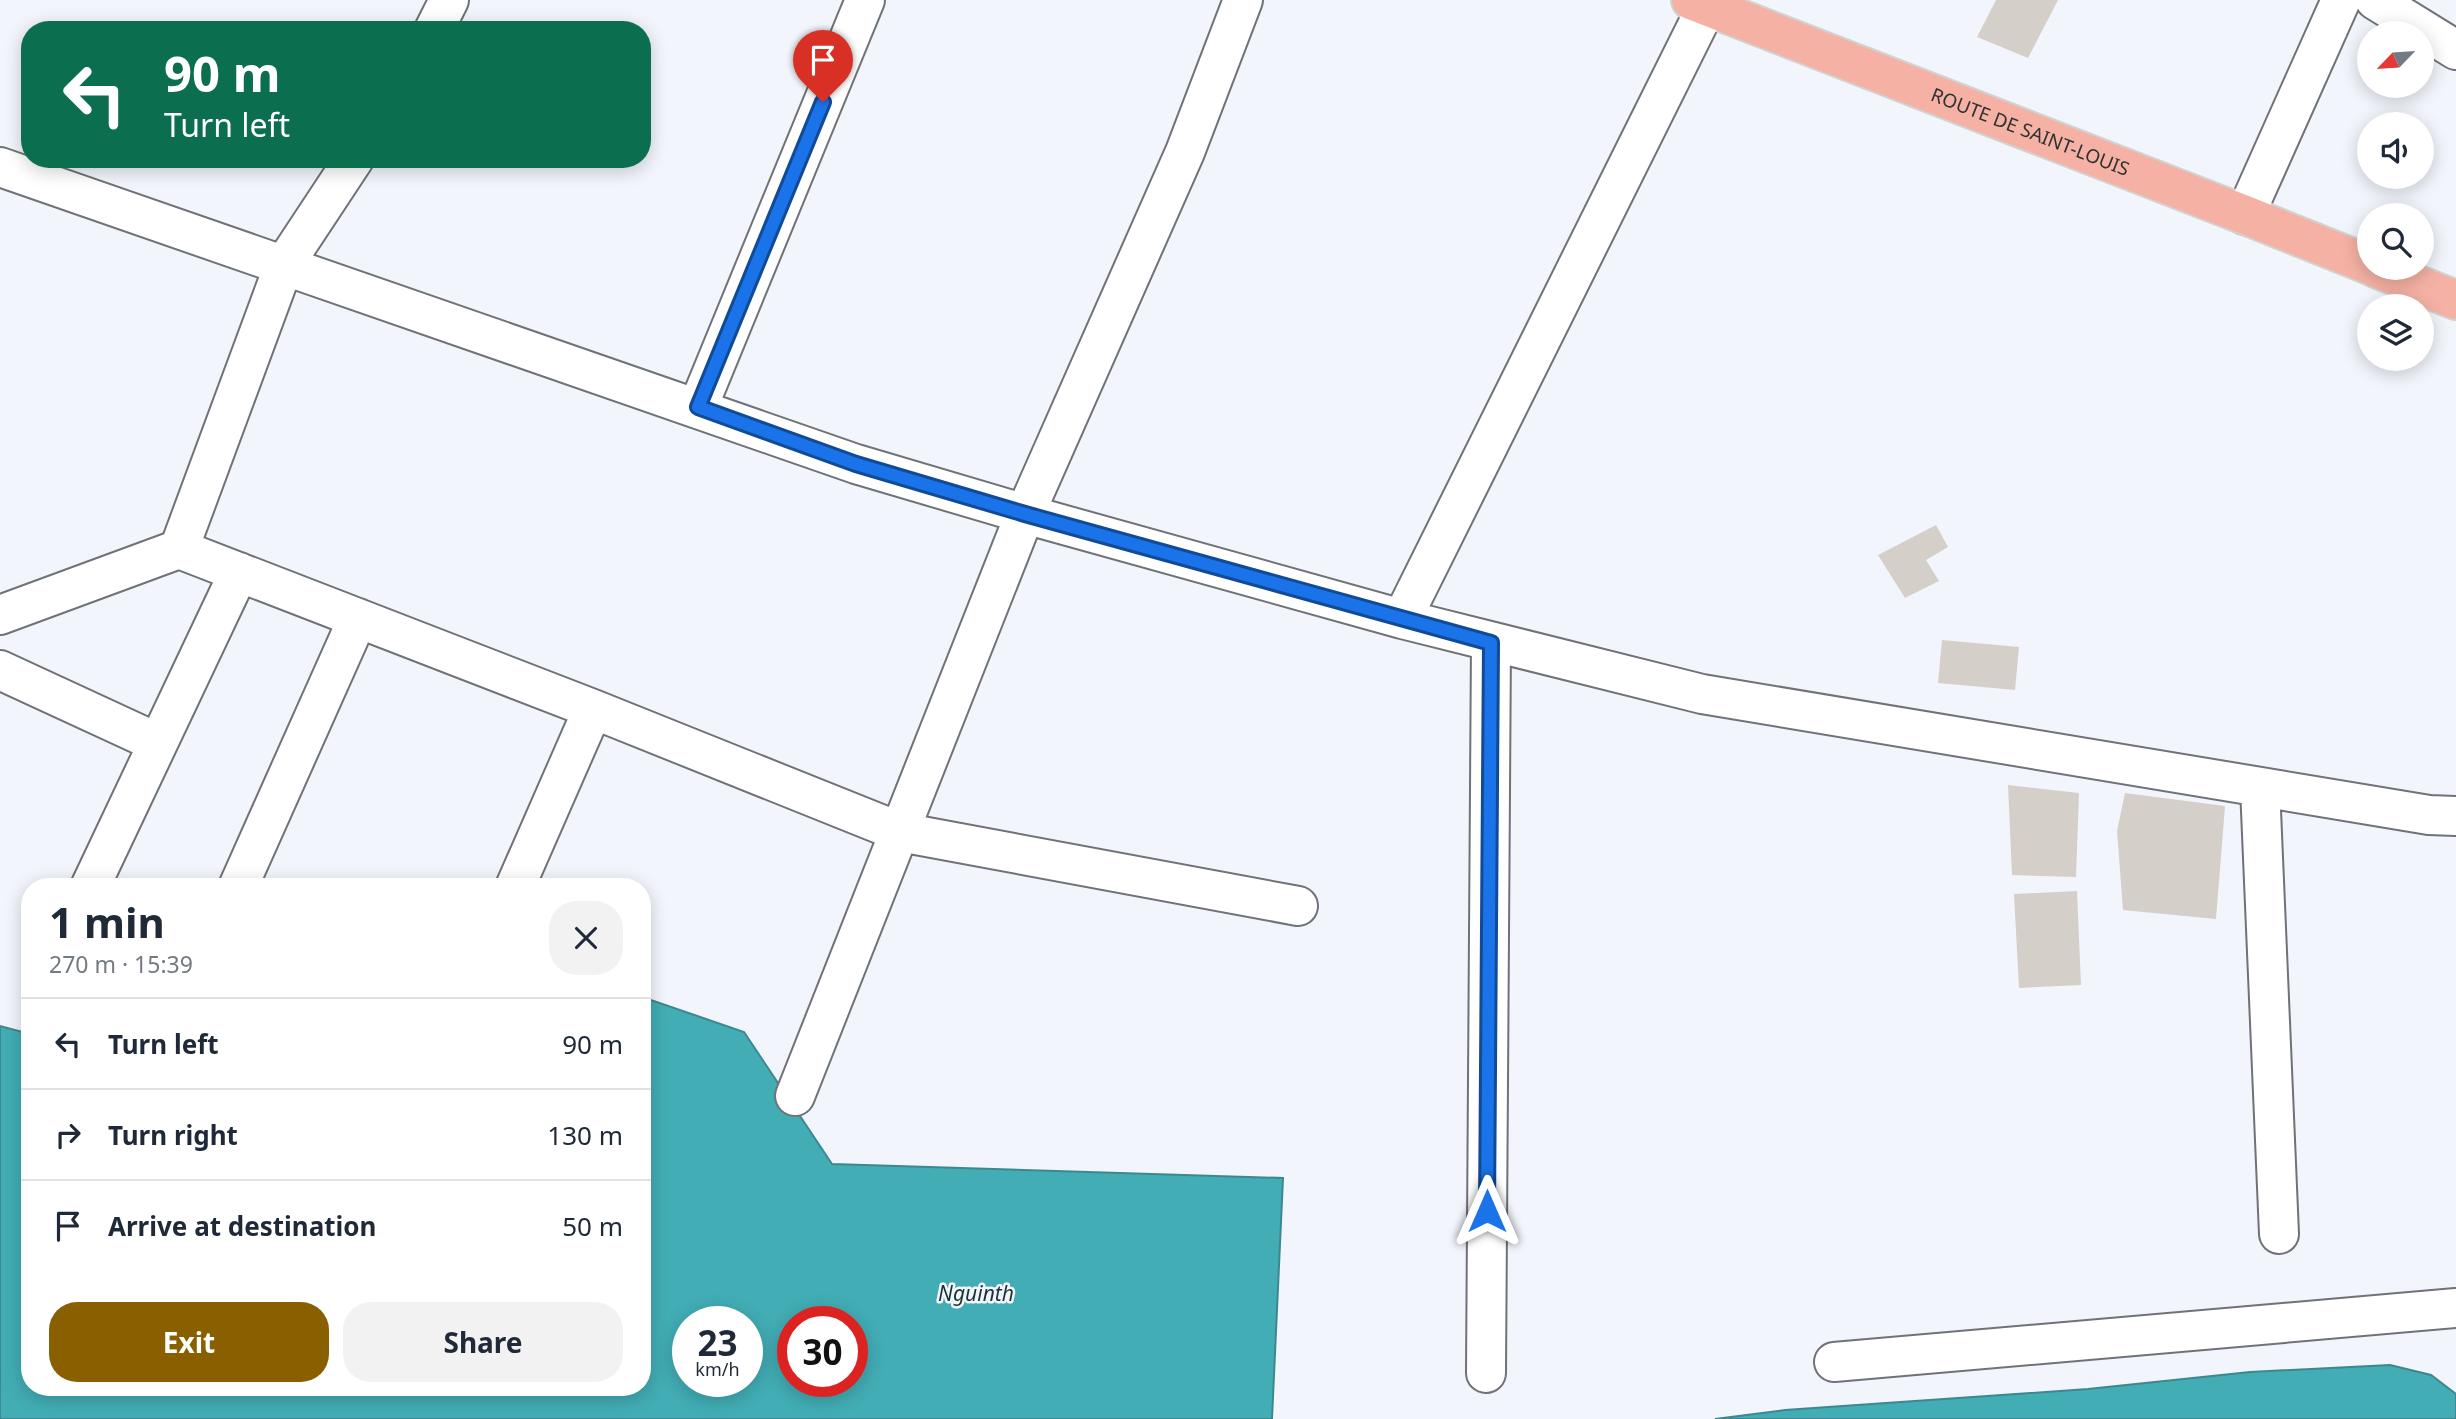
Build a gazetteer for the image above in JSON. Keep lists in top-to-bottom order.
{
  "streets": {
    "main road": ["ROUTE DE SAINT-LOUIS"]
  },
  "water": ["Nguinth"],
  "north": "bottom left",
  "page": {
    "turn": ["90 m", "Turn left"],
    "heading": ["1 min", "270 m · 15:39"],
    "list": [
      {
        "name": "Turn left",
        "value": "90 m"
      },
      {
        "name": "Turn right",
        "value": "130 m"
      },
      {
        "name": "Arrive at destination",
        "value": "50 m"
      }
    ],
    "buttons": ["Exit", "Share"],
    "speed": "23 km/h",
    "limit": "30"
  }
}
